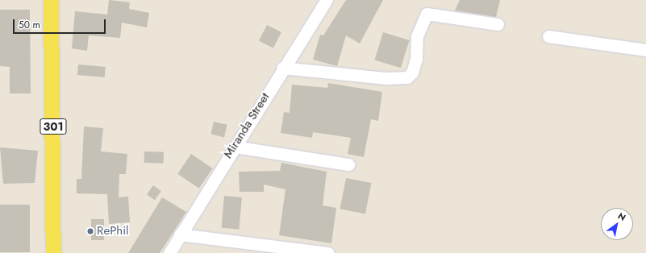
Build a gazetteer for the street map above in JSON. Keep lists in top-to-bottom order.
{
  "streets": {
    "main road": ["301"],
    "street": ["Miranda Street"]
  },
  "places": ["RePhil"],
  "scale_bar": "50 m",
  "north": "top right"
}
